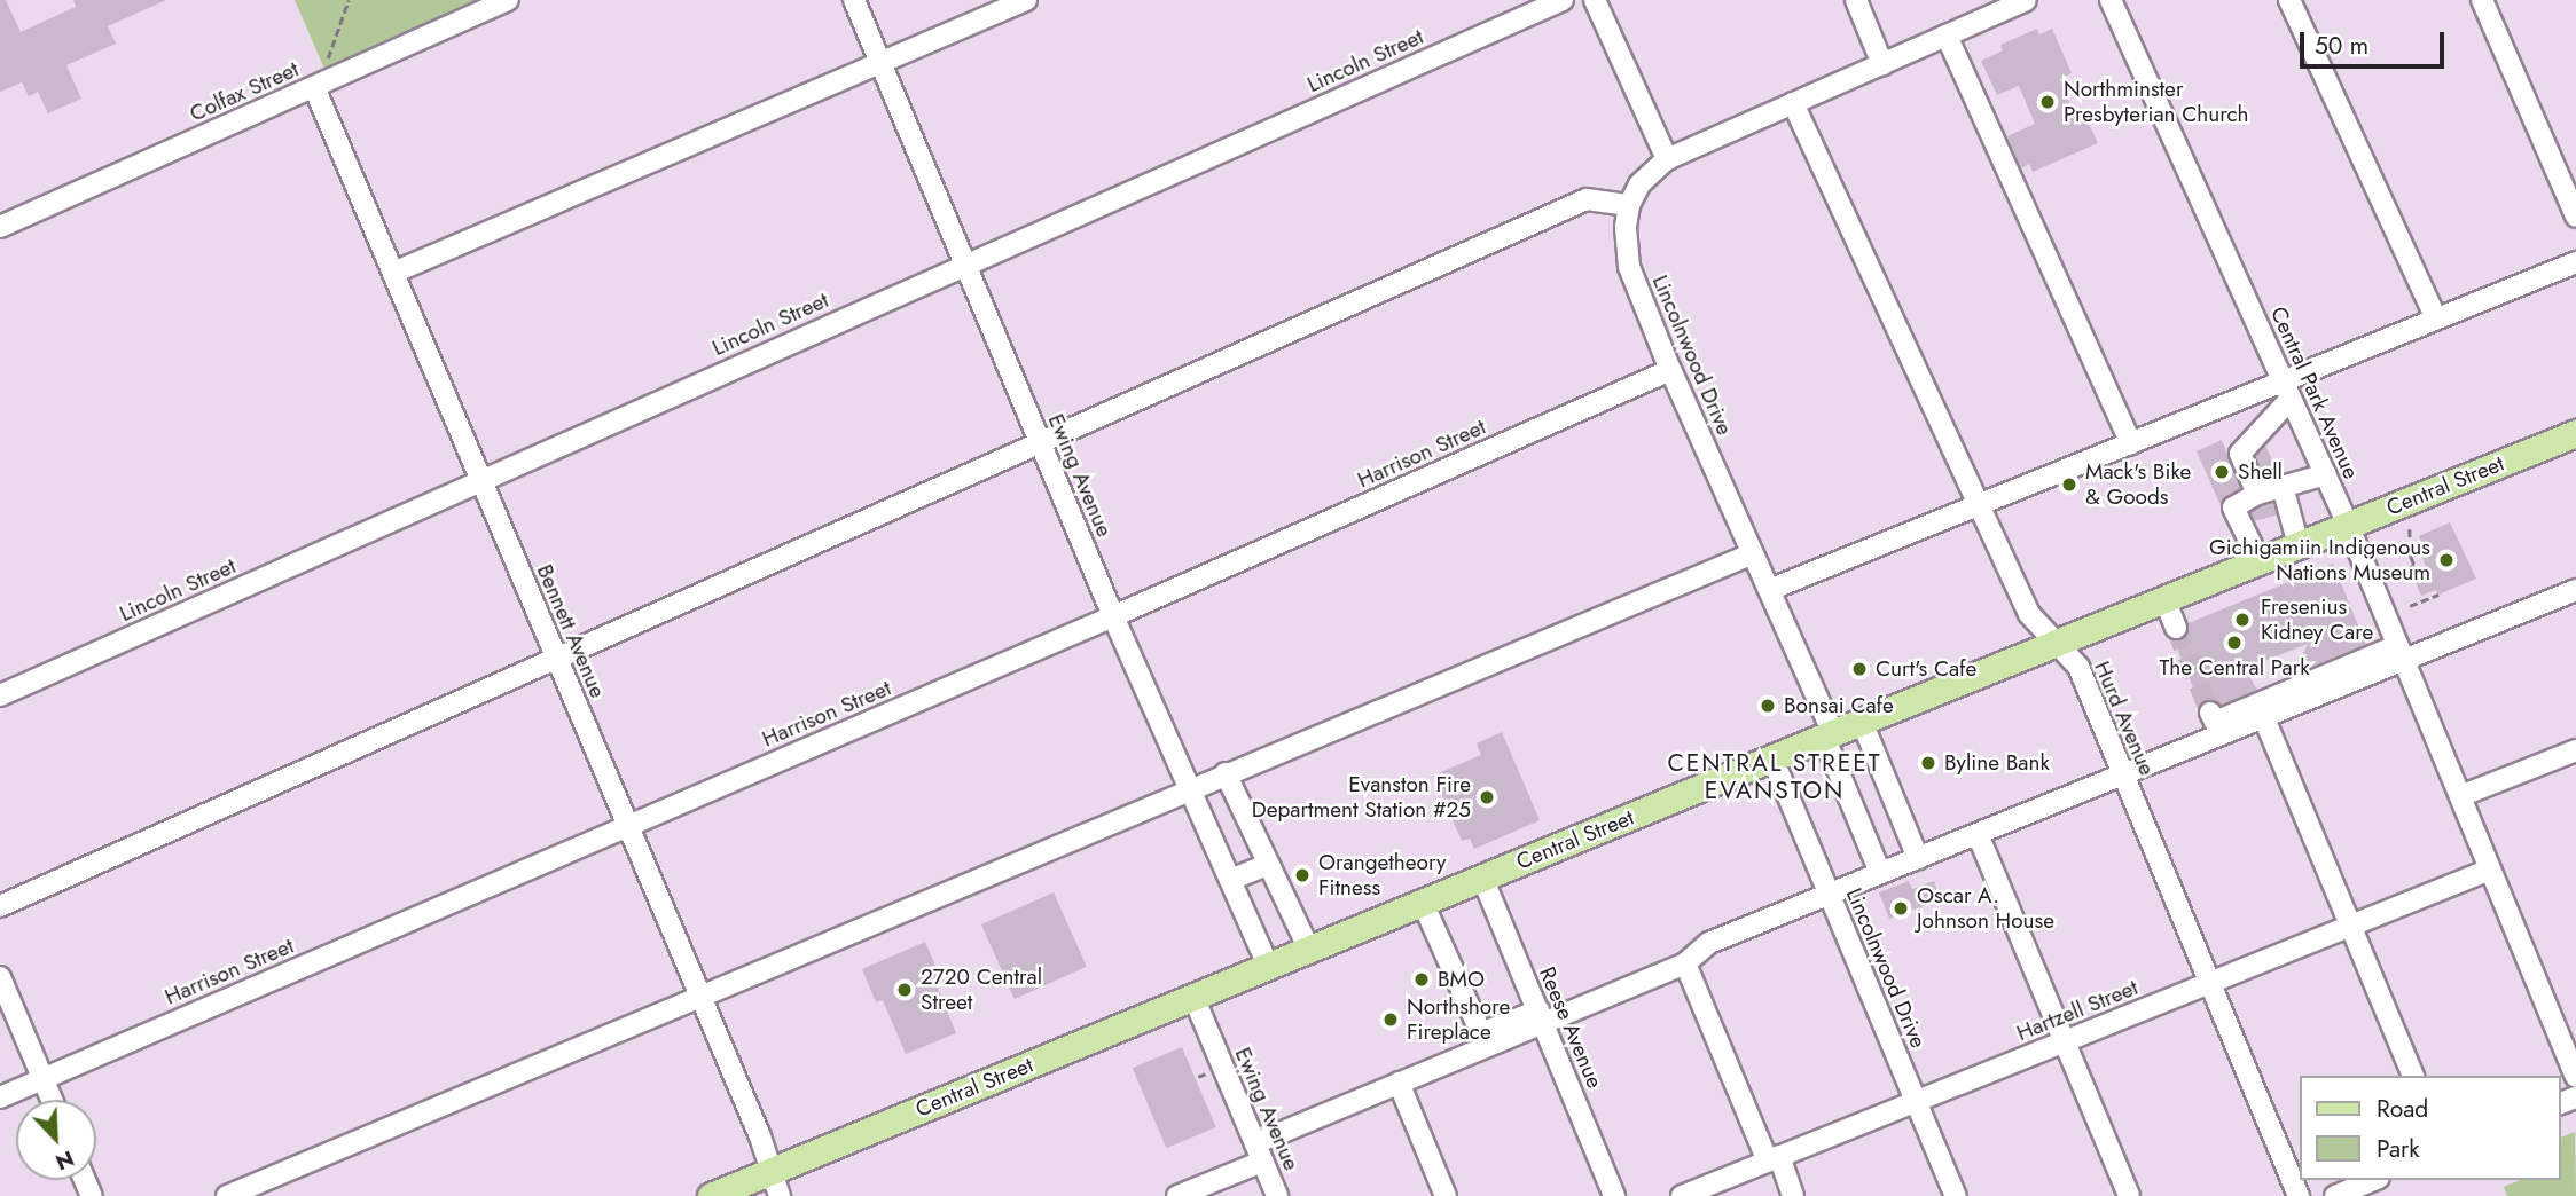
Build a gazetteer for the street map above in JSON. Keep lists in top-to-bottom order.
{
  "streets": {
    "main road": ["Central Street"],
    "street": [
      "Lincoln Street",
      "Colfax Street",
      "Lincolnwood Drive",
      "Central Park Avenue",
      "Harrison Street",
      "Ewing Avenue",
      "Bennett Avenue",
      "Hurd Avenue",
      "Hartzell Street",
      "Reese Avenue"
    ]
  },
  "crossings": [
    ["Lincoln Street", "Ewing Avenue"],
    ["Lincoln Street", "Bennett Avenue"],
    ["Colfax Street", "Bennett Avenue"],
    ["Lincolnwood Drive", "Harrison Street"],
    ["Lincolnwood Drive", "Central Street"],
    ["Lincolnwood Drive", "Hartzell Street"],
    ["Central Park Avenue", "Central Street"],
    ["Central Park Avenue", "Hartzell Street"],
    ["Harrison Street", "Ewing Avenue"],
    ["Harrison Street", "Bennett Avenue"],
    ["Ewing Avenue", "Central Street"],
    ["Central Street", "Bennett Avenue"],
    ["Central Street", "Hurd Avenue"],
    ["Central Street", "Reese Avenue"],
    ["Hurd Avenue", "Hartzell Street"]
  ],
  "districts": ["CENTRAL STREET EVANSTON"],
  "places": [
    "Northminster Presbyterian Church",
    "Shell",
    "Mack's Bike & Goods",
    "Gichigamiin Indigenous Nations Museum",
    "Fresenius Kidney Care",
    "The Central Park",
    "Curt's Cafe",
    "Bonsai Cafe",
    "Byline Bank",
    "Evanston Fire Department Station #25",
    "Orangetheory Fitness",
    "Oscar A. Johnson House",
    "BMO",
    "2720 Central Street",
    "Northshore Fireplace"
  ],
  "legend": ["Road", "Park"],
  "scale_bar": "50 m",
  "north": "bottom right"
}
